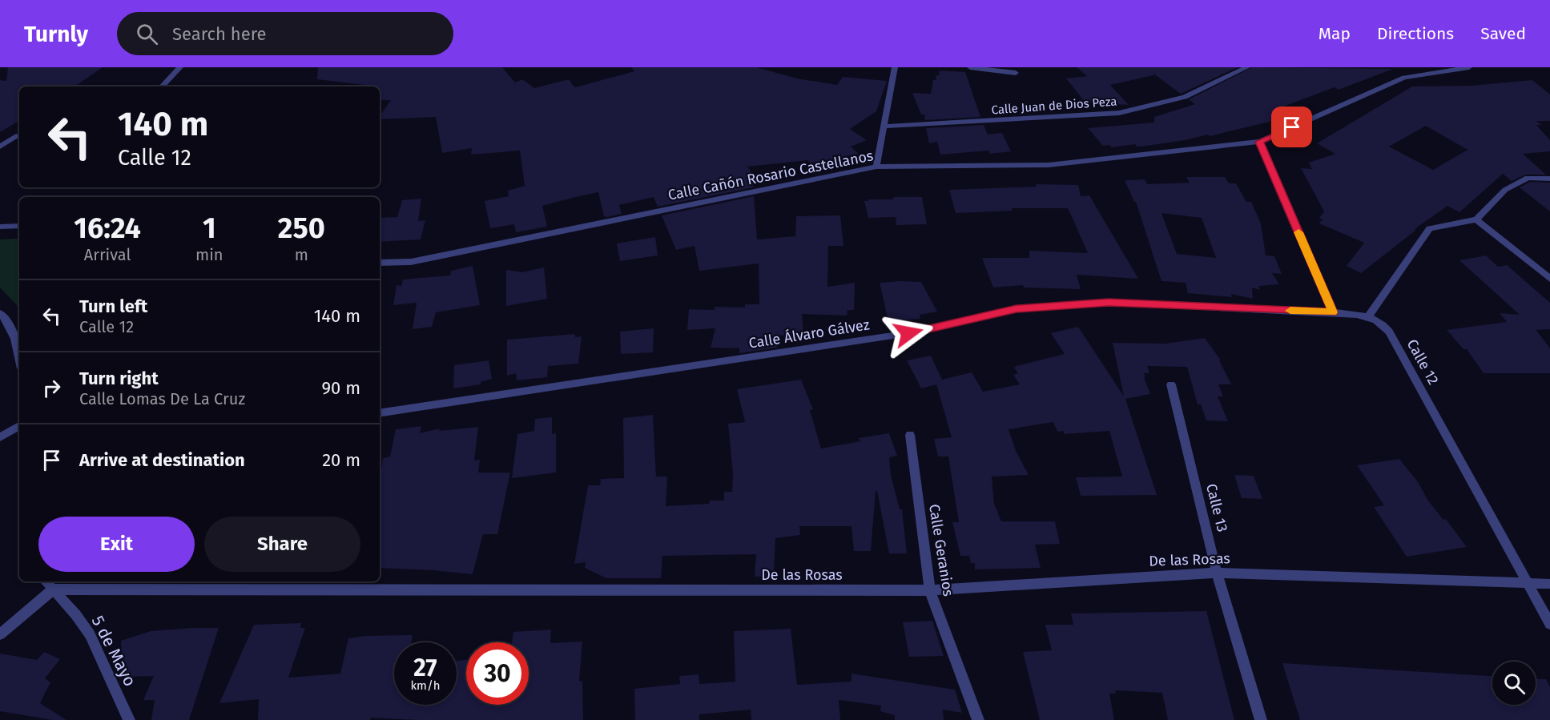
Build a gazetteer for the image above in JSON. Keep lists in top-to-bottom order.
{
  "streets": {
    "street": [
      "Calle Juan de Dios Peza",
      "Calle Cañón Rosario Castellanos",
      "Calle Álvaro Gálvez",
      "Calle 12",
      "Calle 13",
      "Calle Geranios",
      "De las Rosas",
      "5 de Mayo"
    ]
  },
  "crossings": [
    ["Calle 12", "De las Rosas"],
    ["Calle 13", "De las Rosas"],
    ["Calle Geranios", "De las Rosas"],
    ["De las Rosas", "5 de Mayo"]
  ],
  "page": {
    "header": "Turnly",
    "search": "Search here",
    "nav": ["Map", "Directions", "Saved"],
    "turn": ["140 m", "Calle 12"],
    "eta": [
      "16:24",
      "Arrival",
      "1",
      "min",
      "250",
      "m"
    ],
    "list": [
      {
        "name": "Turn left",
        "note": "Calle 12",
        "value": "140 m"
      },
      {
        "name": "Turn right",
        "note": "Calle Lomas De La Cruz",
        "value": "90 m"
      },
      {
        "name": "Arrive at destination",
        "value": "20 m"
      }
    ],
    "buttons": ["Exit", "Share"],
    "speed": "27 km/h",
    "limit": "30"
  }
}
